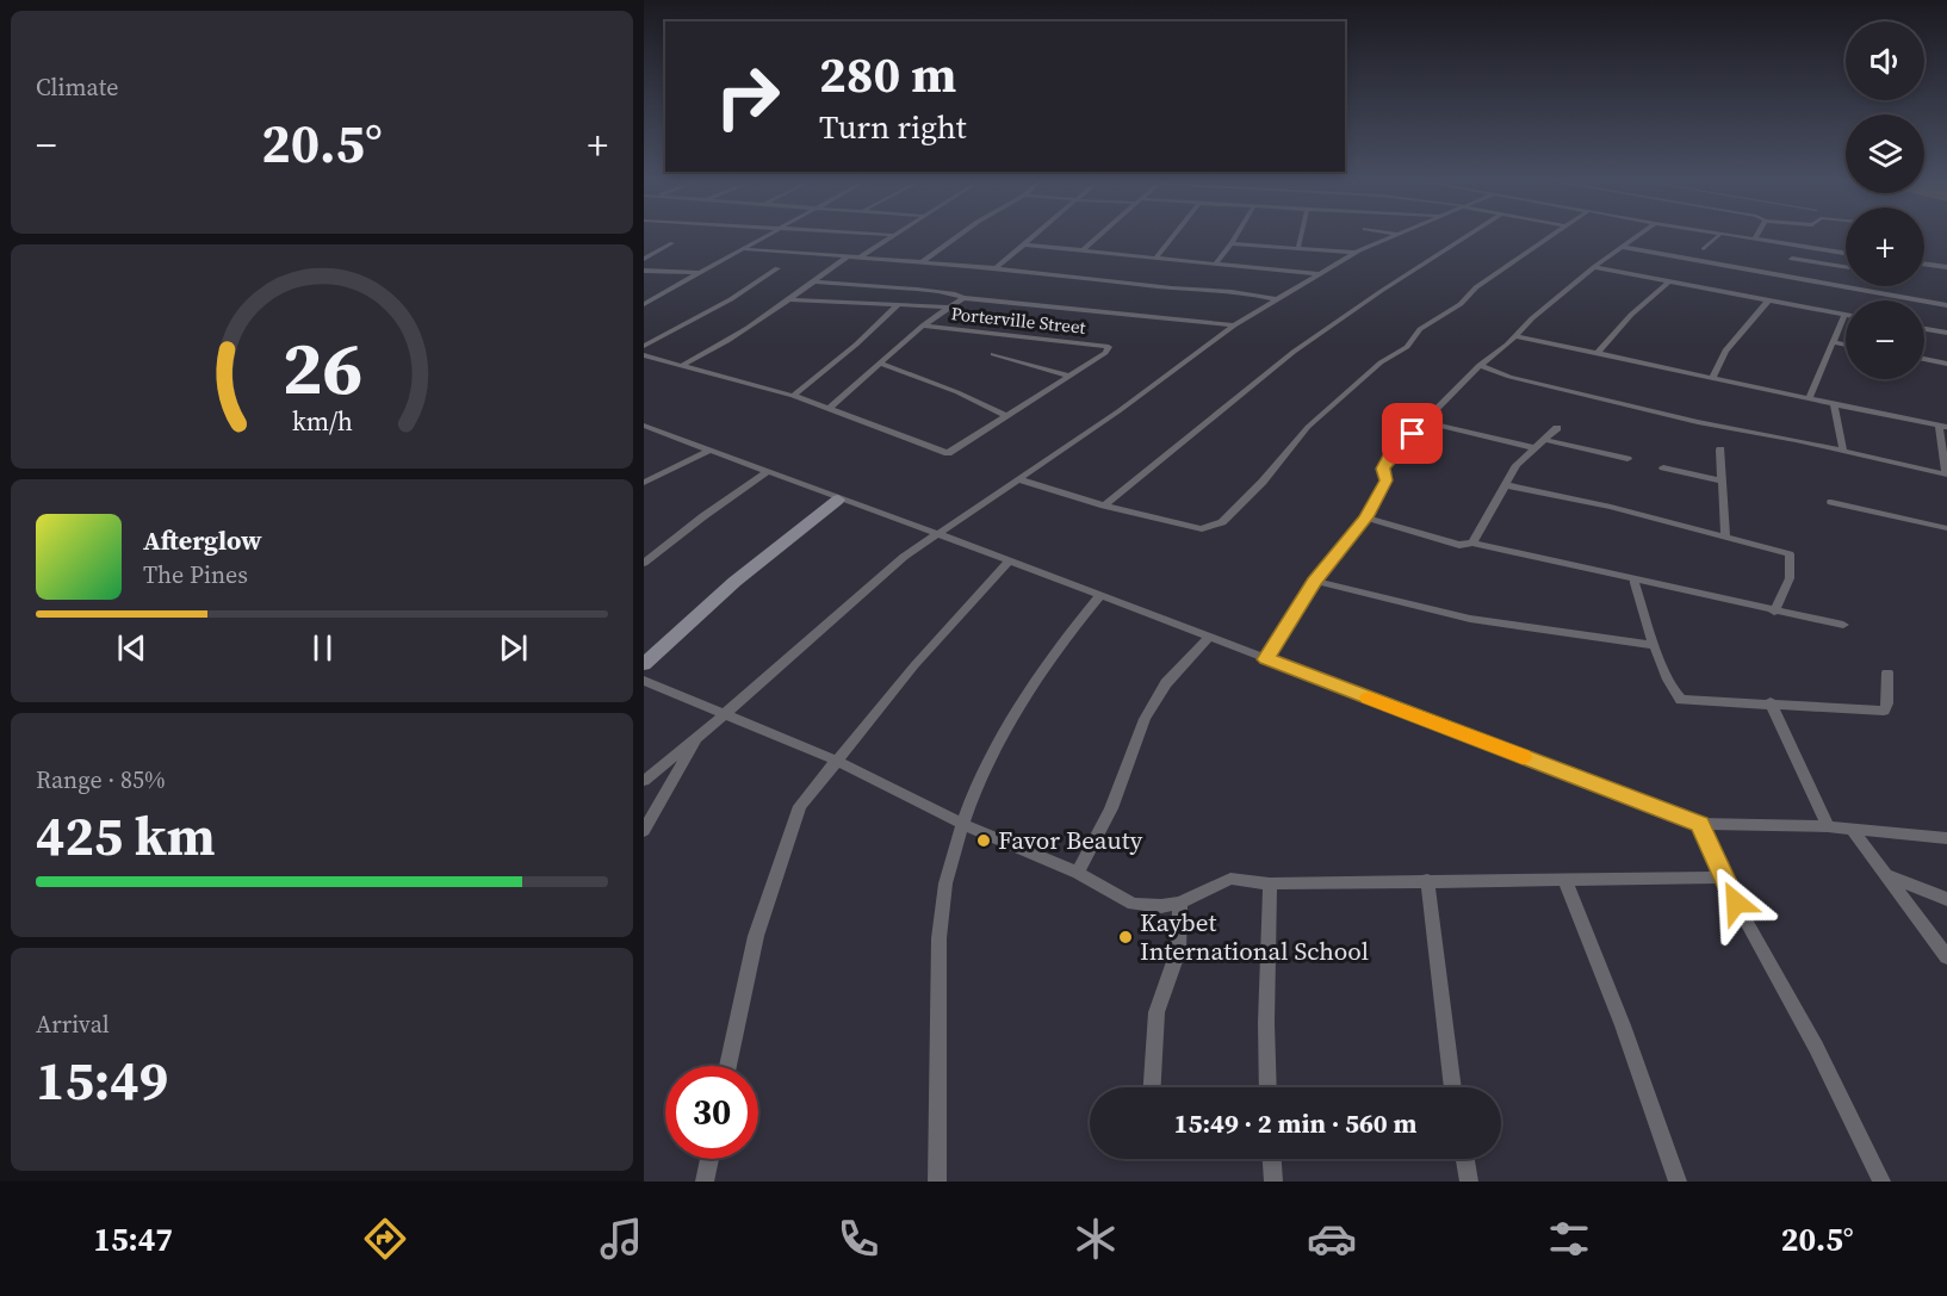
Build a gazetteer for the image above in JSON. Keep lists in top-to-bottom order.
{
  "streets": {
    "street": ["Porterville Street"]
  },
  "places": ["Favor Beauty", "Kaybet International School"],
  "page": {
    "tile": [
      "Climate",
      ["Range · 85%", "425 km"],
      ["Arrival", "15:49"]
    ],
    "map_buttons": ["+", "−"],
    "turn": ["280 m", "Turn right"],
    "heat": ["−", "20.5°", "+"],
    "song": ["Afterglow", "The Pines"],
    "limit": "30",
    "trip": "15:49 · 2 min · 560 m",
    "tabs": ["15:47", "20.5°"],
    "gauge": ["26", "km/h"]
  }
}
